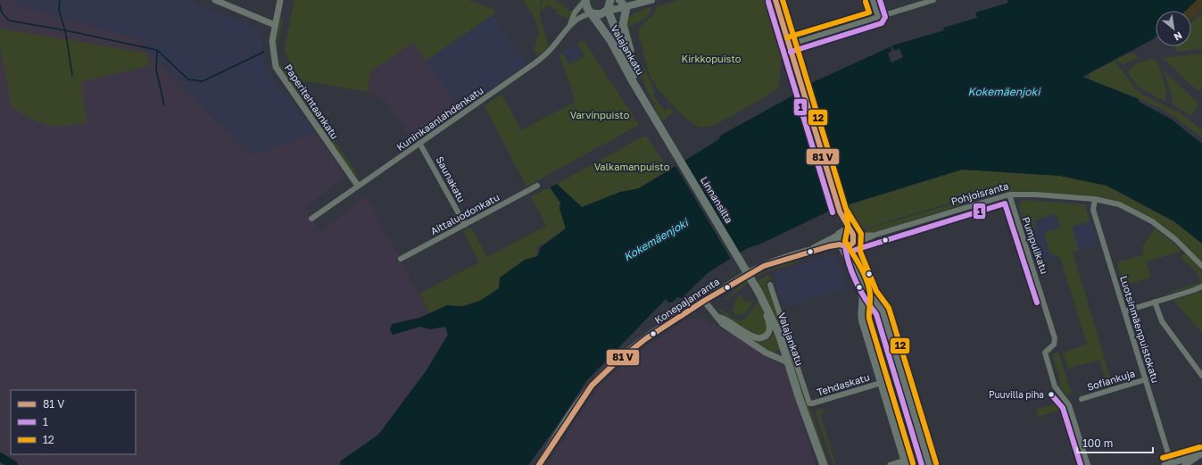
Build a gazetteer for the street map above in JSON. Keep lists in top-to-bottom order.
{
  "streets": {
    "main road": ["Valajankatu", "Linnansilta", "Konepajanranta"],
    "street": [
      "Paperitehtaankatu",
      "Kuninkaanlahdenkatu",
      "Saunakatu",
      "Pohjoisranta",
      "Aittaluodonkatu",
      "Pumpulikatu",
      "Luotsinmäenpuistokatu",
      "Sofiankuja",
      "Tehdaskatu"
    ]
  },
  "crossings": [
    ["Valajankatu", "Kuninkaanlahdenkatu"],
    ["Valajankatu", "Linnansilta"],
    ["Paperitehtaankatu", "Kuninkaanlahdenkatu"],
    ["Kuninkaanlahdenkatu", "Saunakatu"],
    ["Saunakatu", "Aittaluodonkatu"],
    ["Pohjoisranta", "Pumpulikatu"],
    ["Pohjoisranta", "Luotsinmäenpuistokatu"],
    ["Luotsinmäenpuistokatu", "Sofiankuja"]
  ],
  "water": ["Kokemäenjoki"],
  "parks": ["Kirkkopuisto", "Varvinpuisto", "Valkamanpuisto"],
  "places": ["Puuvilla piha"],
  "lines": ["transit line 1", "transit line 12"],
  "legend": ["81 V", "1", "12"],
  "scale_bar": "100 m",
  "north": "bottom right"
}
